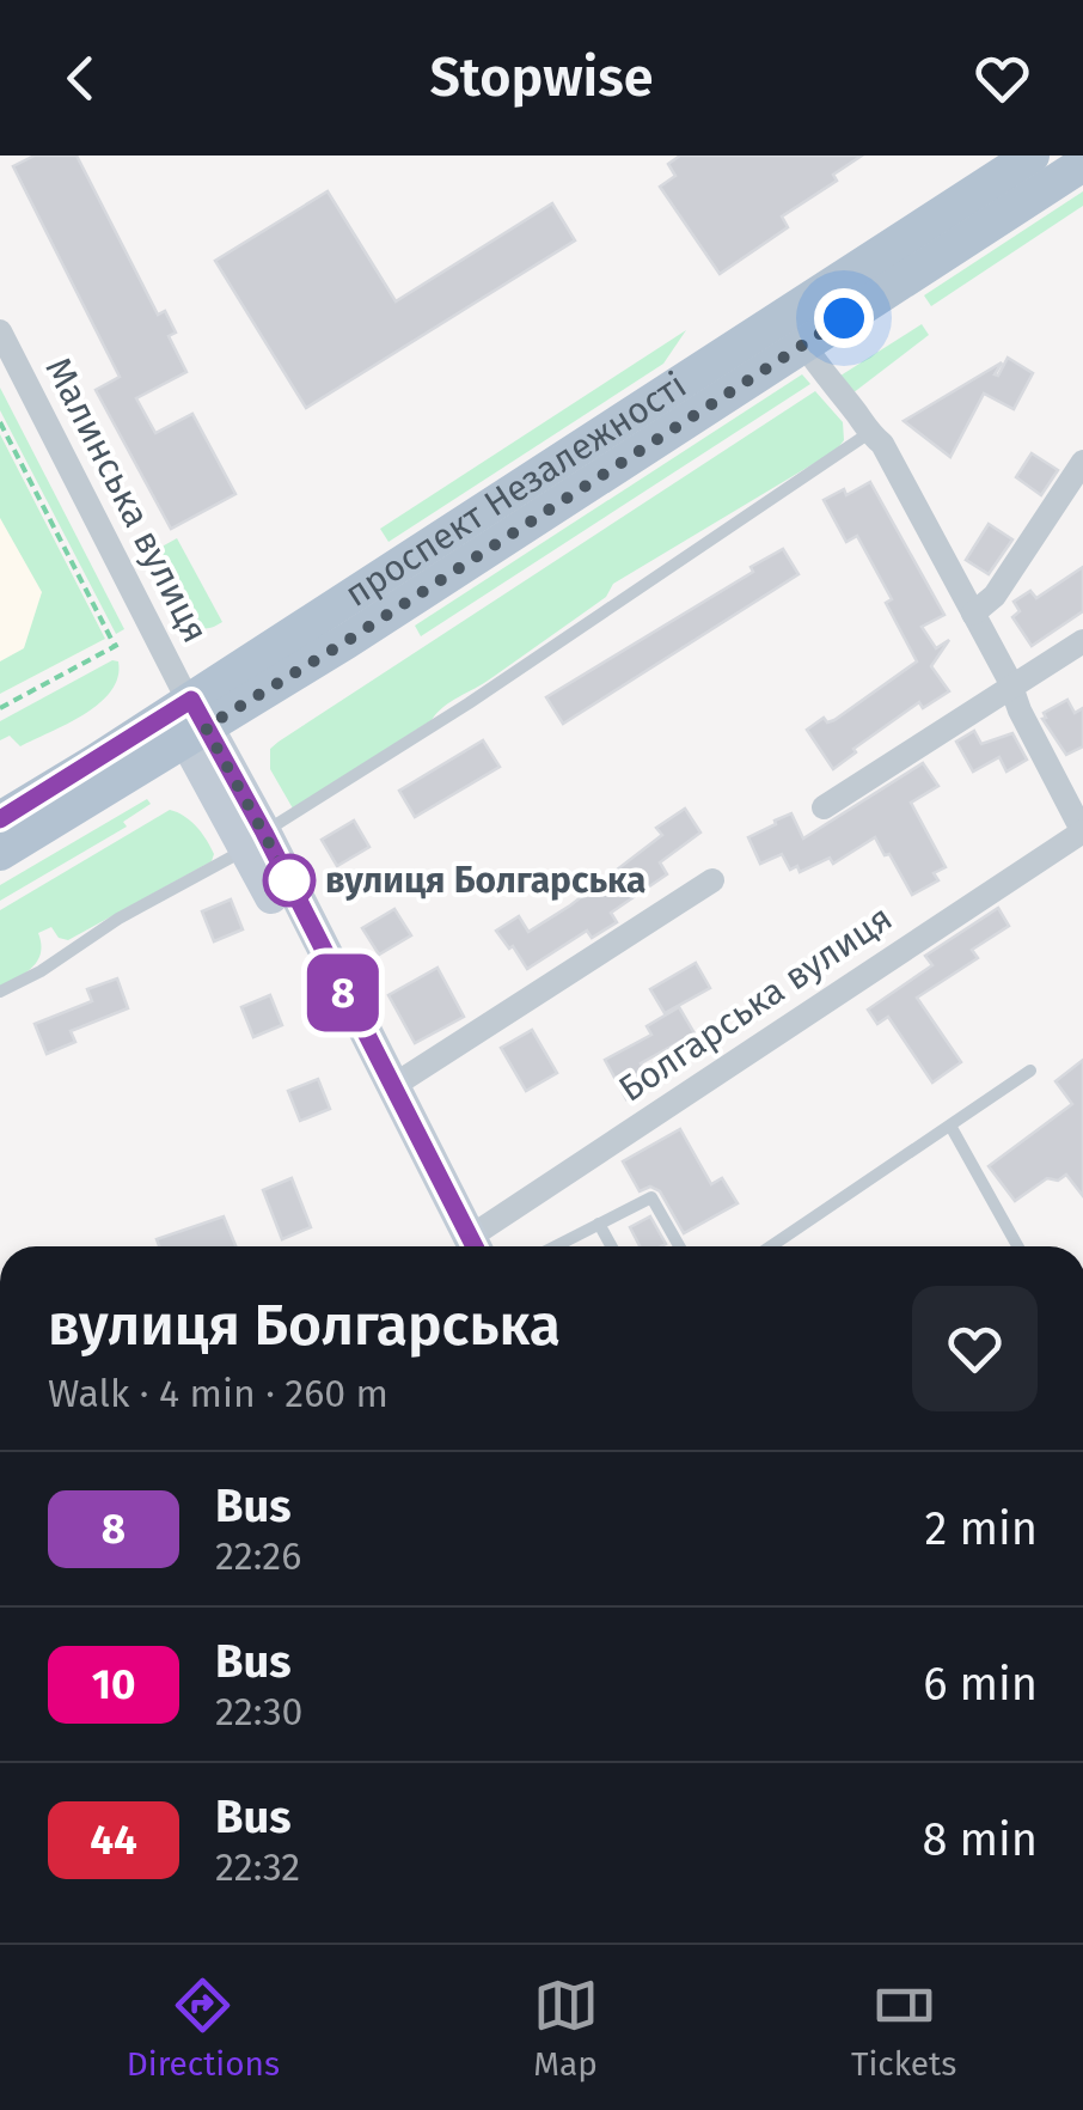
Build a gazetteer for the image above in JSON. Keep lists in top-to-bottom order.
{
  "streets": {
    "main road": ["проспект Незалежності"],
    "street": ["Малинська вулиця", "Болгарська вулиця"]
  },
  "crossings": [
    ["проспект Незалежності", "Малинська вулиця"]
  ],
  "places": ["вулиця Болгарська"],
  "lines": ["bus line 8"],
  "page": {
    "header": "Stopwise",
    "on_map": "8",
    "heading": ["вулиця Болгарська", "Walk · 4 min · 260 m"],
    "list": [
      {
        "mark": "8",
        "name": "Bus",
        "note": "22:26",
        "value": "2 min"
      },
      {
        "mark": "10",
        "name": "Bus",
        "note": "22:30",
        "value": "6 min"
      },
      {
        "mark": "44",
        "name": "Bus",
        "note": "22:32",
        "value": "8 min"
      }
    ],
    "tabs": ["Directions", "Map", "Tickets"]
  }
}
